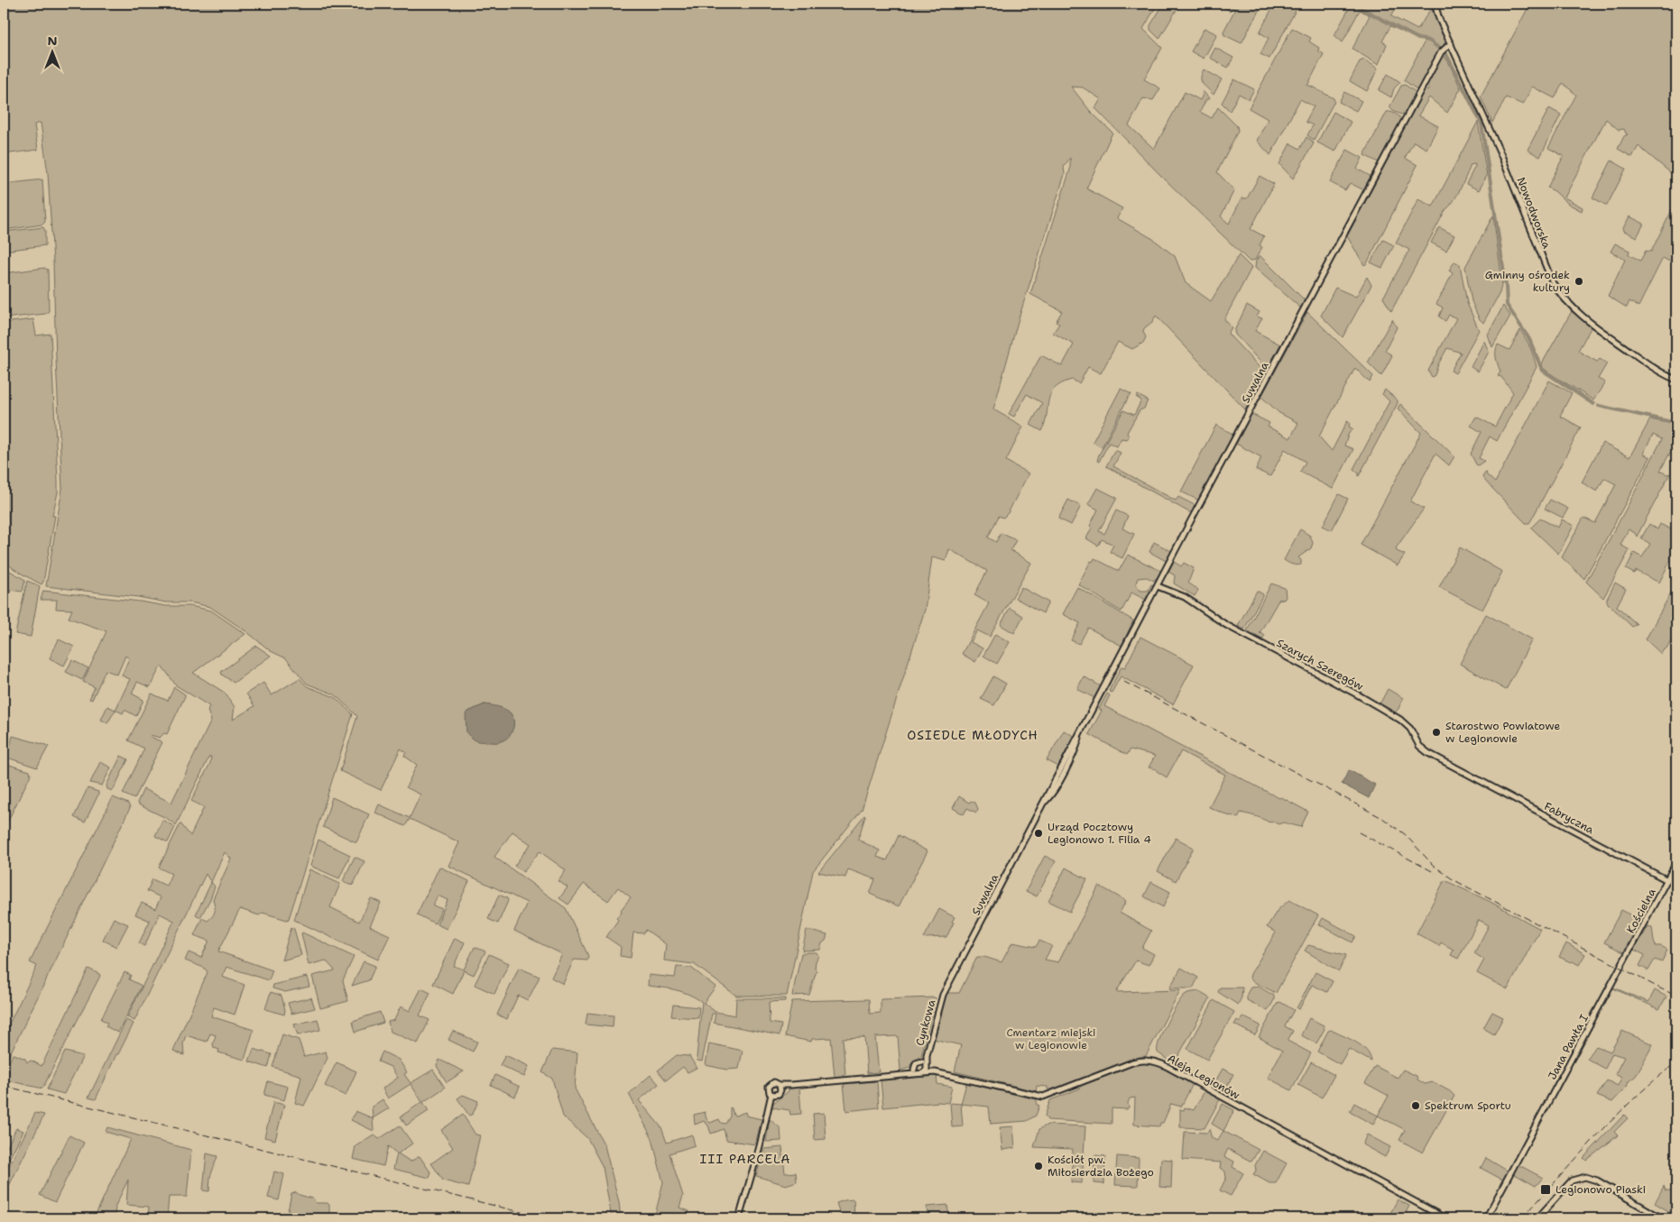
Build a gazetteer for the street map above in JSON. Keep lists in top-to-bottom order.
{
  "streets": {
    "street": [
      "Nowodworska",
      "Suwalna",
      "Szarych Szeregów",
      "Fabryczna",
      "Kościelna",
      "Cynkowa",
      "Jana Pawła I",
      "Aleja Legionów"
    ]
  },
  "crossings": [
    ["Nowodworska", "Suwalna"],
    ["Suwalna", "Szarych Szeregów"],
    ["Suwalna", "Cynkowa"],
    ["Szarych Szeregów", "Fabryczna"],
    ["Fabryczna", "Kościelna"],
    ["Kościelna", "Jana Pawła I"],
    ["Cynkowa", "Aleja Legionów"]
  ],
  "districts": ["OSIEDLE MŁODYCH", "III PARCELA"],
  "parks": ["Cmentarz miejski w Legionowie"],
  "places": {
    "other": [
      "Gminny ośrodek kultury",
      "Starostwo Powiatowe w Legionowie",
      "Urząd Pocztowy Legionowo 1. Filia 4",
      "Spektrum Sportu",
      "Kościół pw. Miłosierdzia Bożego"
    ],
    "transit": ["Legionowo Piaski"]
  },
  "north": "top"
}
